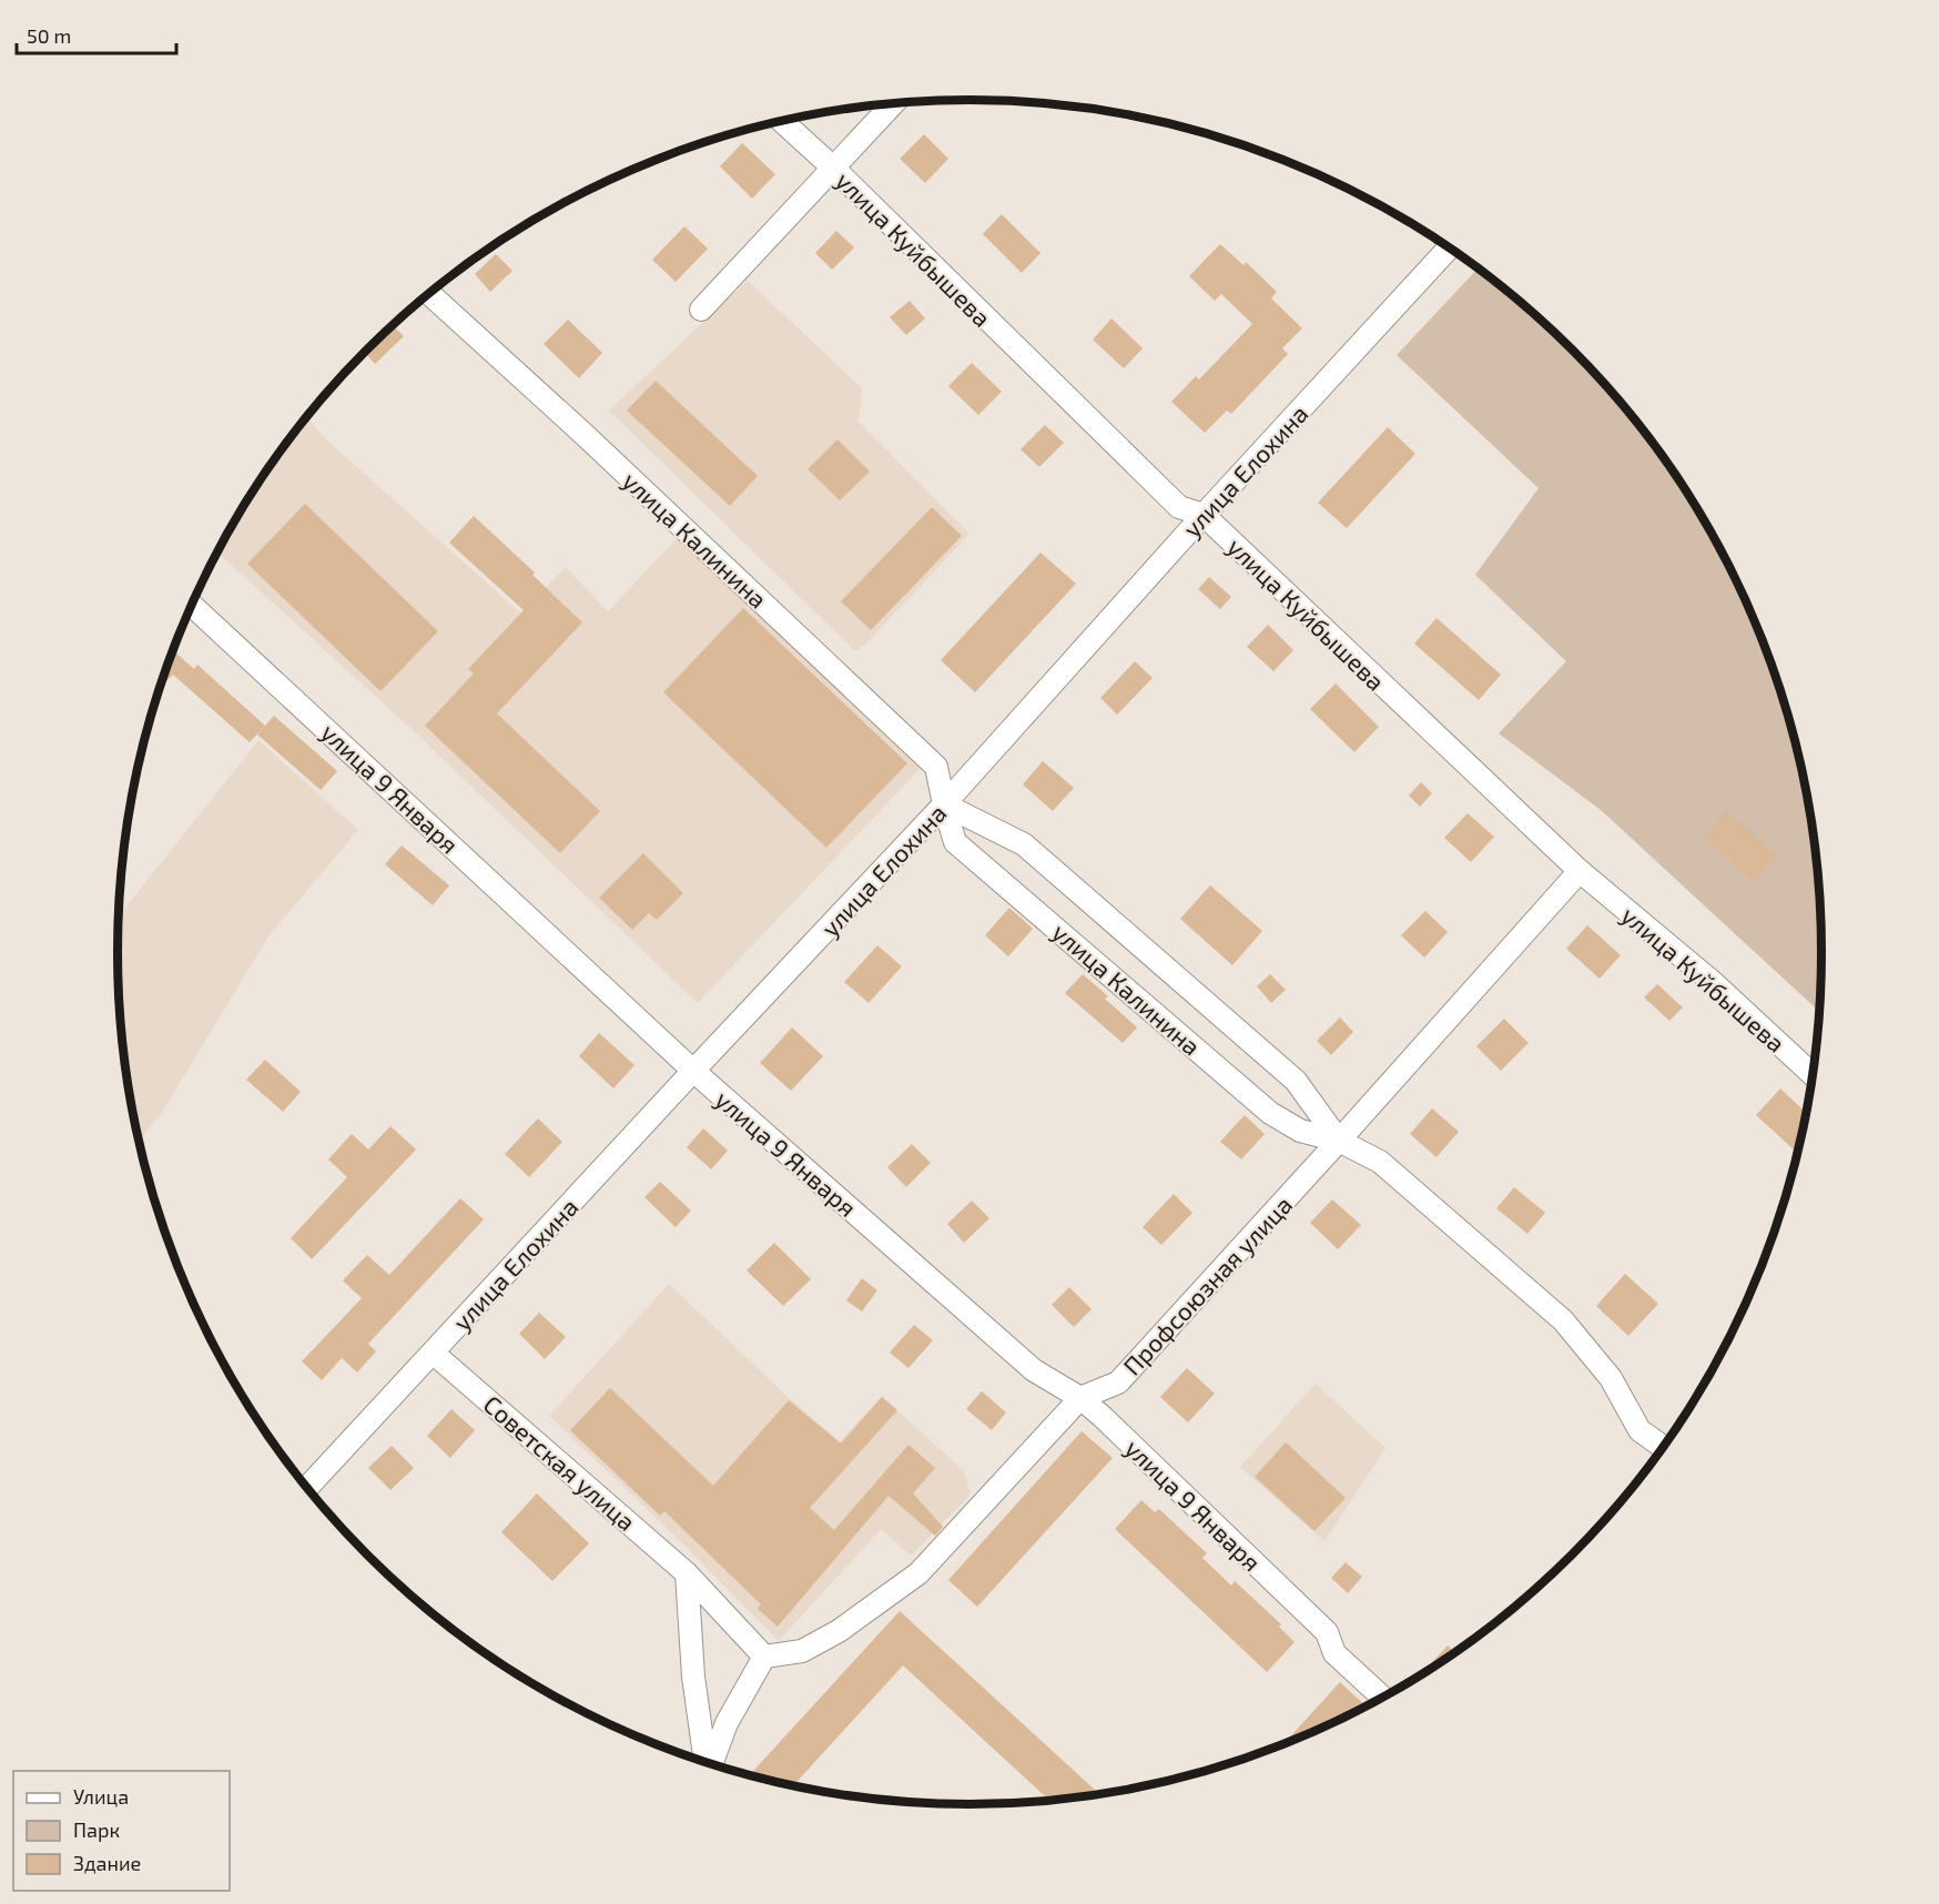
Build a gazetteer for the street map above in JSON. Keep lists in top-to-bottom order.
{
  "streets": {
    "street": [
      "улица Куйбышева",
      "улица Елохина",
      "улица Калинина",
      "улица 9 Января",
      "Профсоюзная улица",
      "Советская улица"
    ]
  },
  "crossings": [
    ["улица Куйбышева", "улица Елохина"],
    ["улица Куйбышева", "Профсоюзная улица"],
    ["улица Елохина", "улица Калинина"],
    ["улица Елохина", "улица 9 Января"],
    ["улица Елохина", "Советская улица"],
    ["улица Калинина", "Профсоюзная улица"],
    ["улица 9 Января", "Профсоюзная улица"],
    ["Профсоюзная улица", "Советская улица"]
  ],
  "legend": ["Улица", "Парк", "Здание"],
  "scale_bar": "50 m"
}
